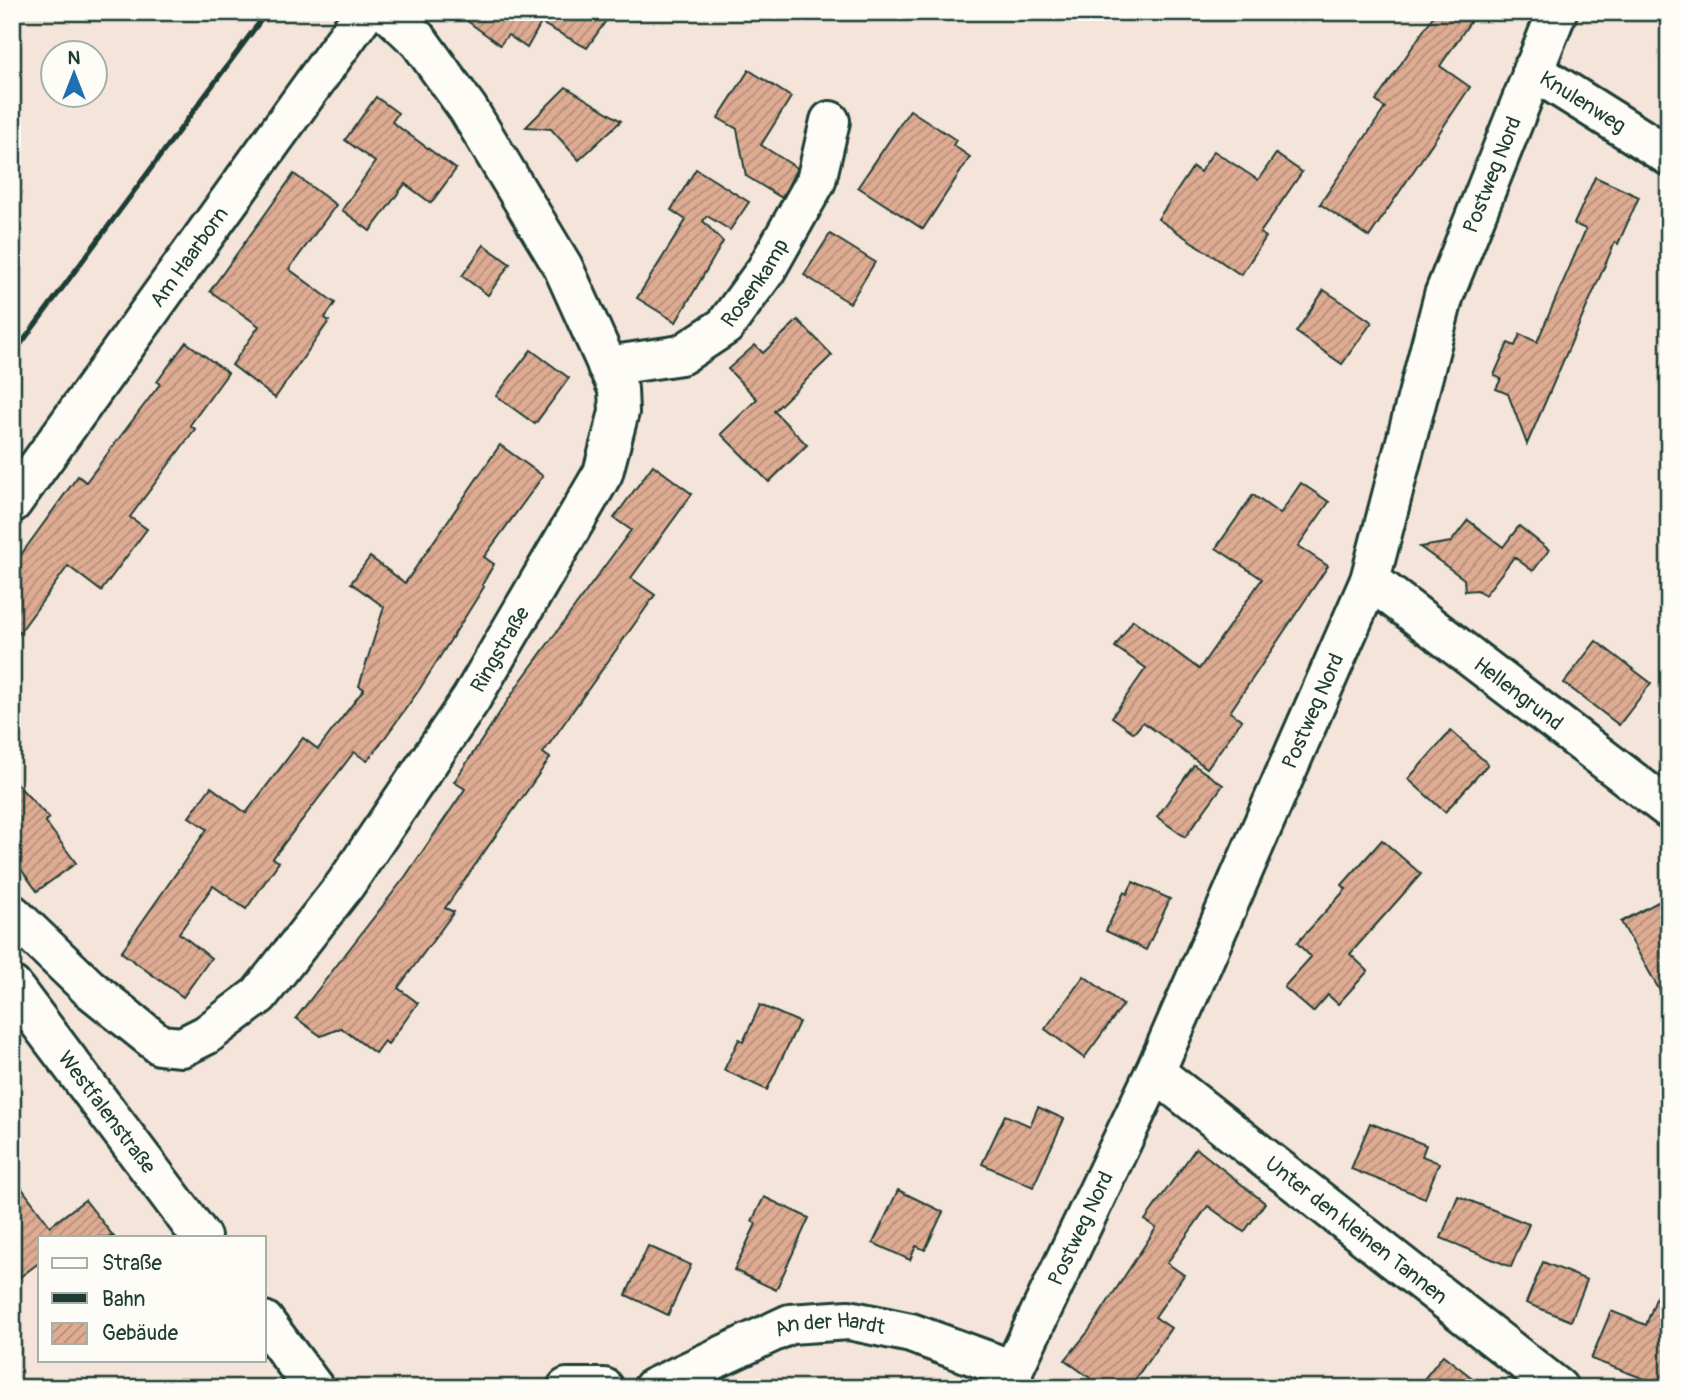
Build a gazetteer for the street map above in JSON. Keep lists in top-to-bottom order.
{
  "streets": {
    "street": [
      "Knulenweg",
      "Postweg Nord",
      "Am Haarborn",
      "Rosenkamp",
      "Ringstraße",
      "Hellengrund",
      "Westfalenstraße",
      "Unter den kleinen Tannen",
      "An der Hardt"
    ]
  },
  "crossings": [
    ["Knulenweg", "Postweg Nord"],
    ["Postweg Nord", "Hellengrund"],
    ["Postweg Nord", "Unter den kleinen Tannen"],
    ["Postweg Nord", "An der Hardt"],
    ["Rosenkamp", "Ringstraße"]
  ],
  "legend": ["Straße", "Bahn", "Gebäude"],
  "north": "top"
}
